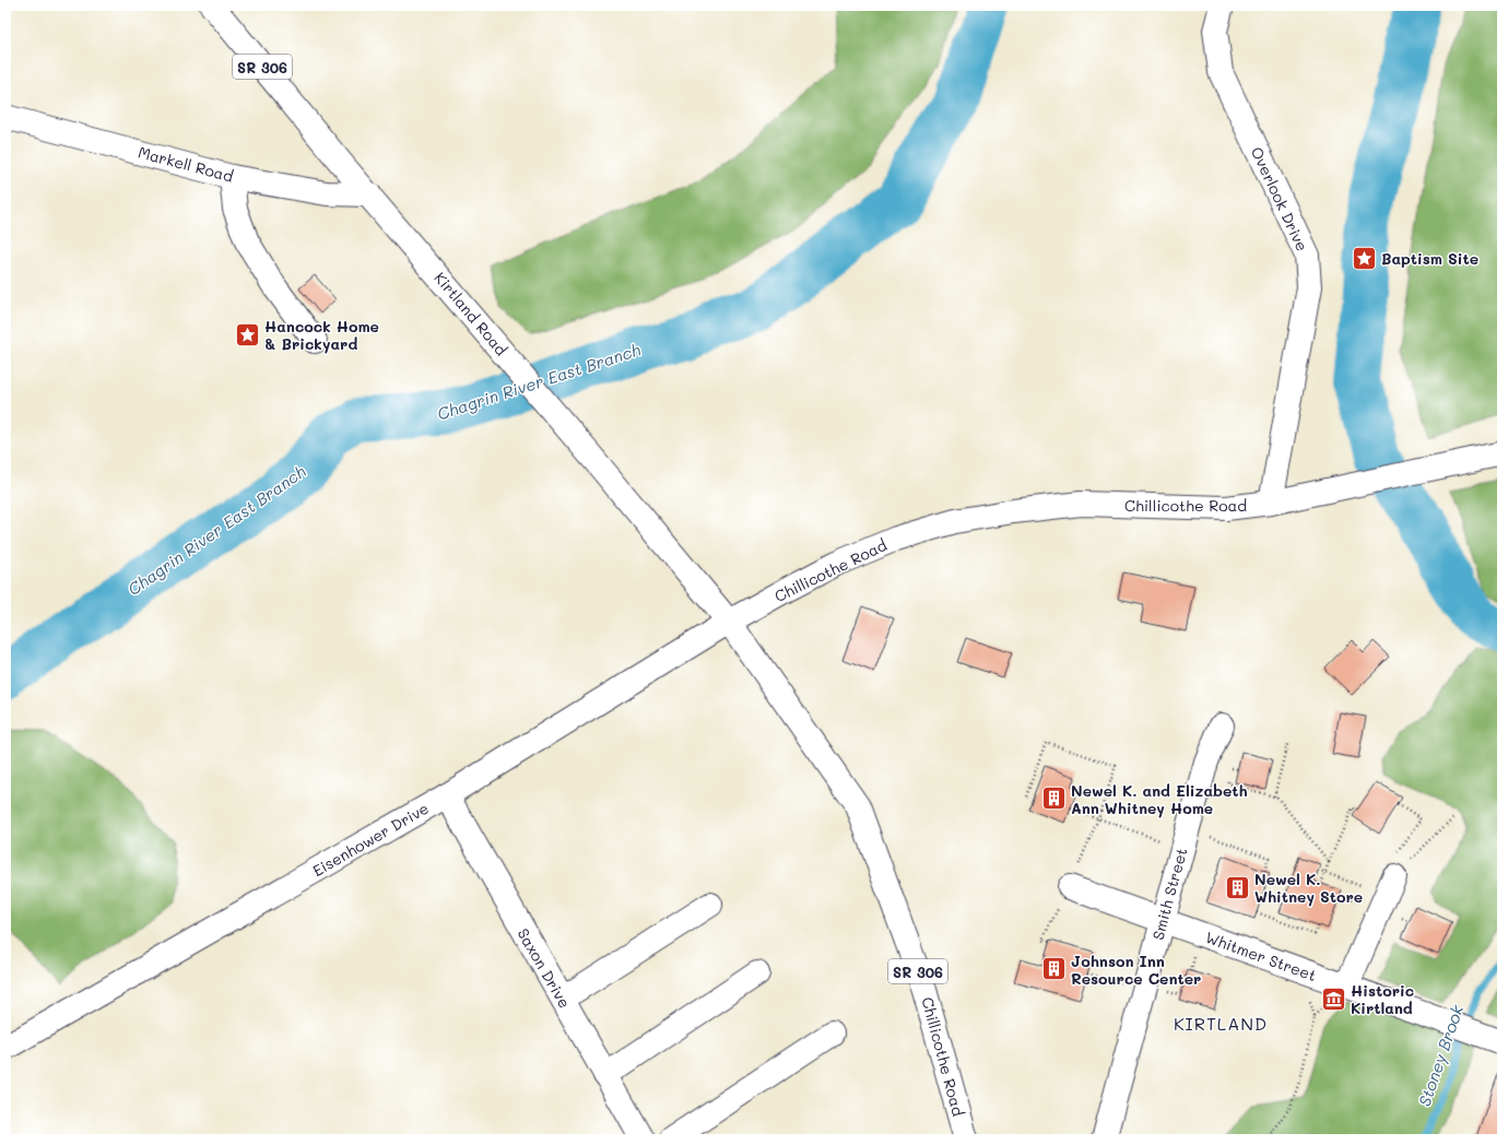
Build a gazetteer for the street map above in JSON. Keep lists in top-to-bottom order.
{
  "streets": {
    "street": [
      "SR 306",
      "Markell Road",
      "Overlook Drive",
      "Kirtland Road",
      "Chillicothe Road",
      "Eisenhower Drive",
      "Smith Street",
      "Whitmer Street",
      "Saxon Drive"
    ]
  },
  "crossings": [
    ["Markell Road", "Kirtland Road"],
    ["Overlook Drive", "Chillicothe Road"],
    ["Kirtland Road", "Chillicothe Road"],
    ["Kirtland Road", "Eisenhower Drive"],
    ["Chillicothe Road", "Eisenhower Drive"],
    ["Eisenhower Drive", "Saxon Drive"],
    ["Smith Street", "Whitmer Street"]
  ],
  "districts": ["KIRTLAND"],
  "water": ["Chagrin River East Branch", "Stoney Brook"],
  "places": {
    "place": ["Baptism Site", "Hancock Home & Brickyard"],
    "building": ["Newel K. and Elizabeth Ann Whitney Home", "Newel K. Whitney Store", "Johnson Inn Resource Center"],
    "museum": ["Historic Kirtland"]
  }
}
